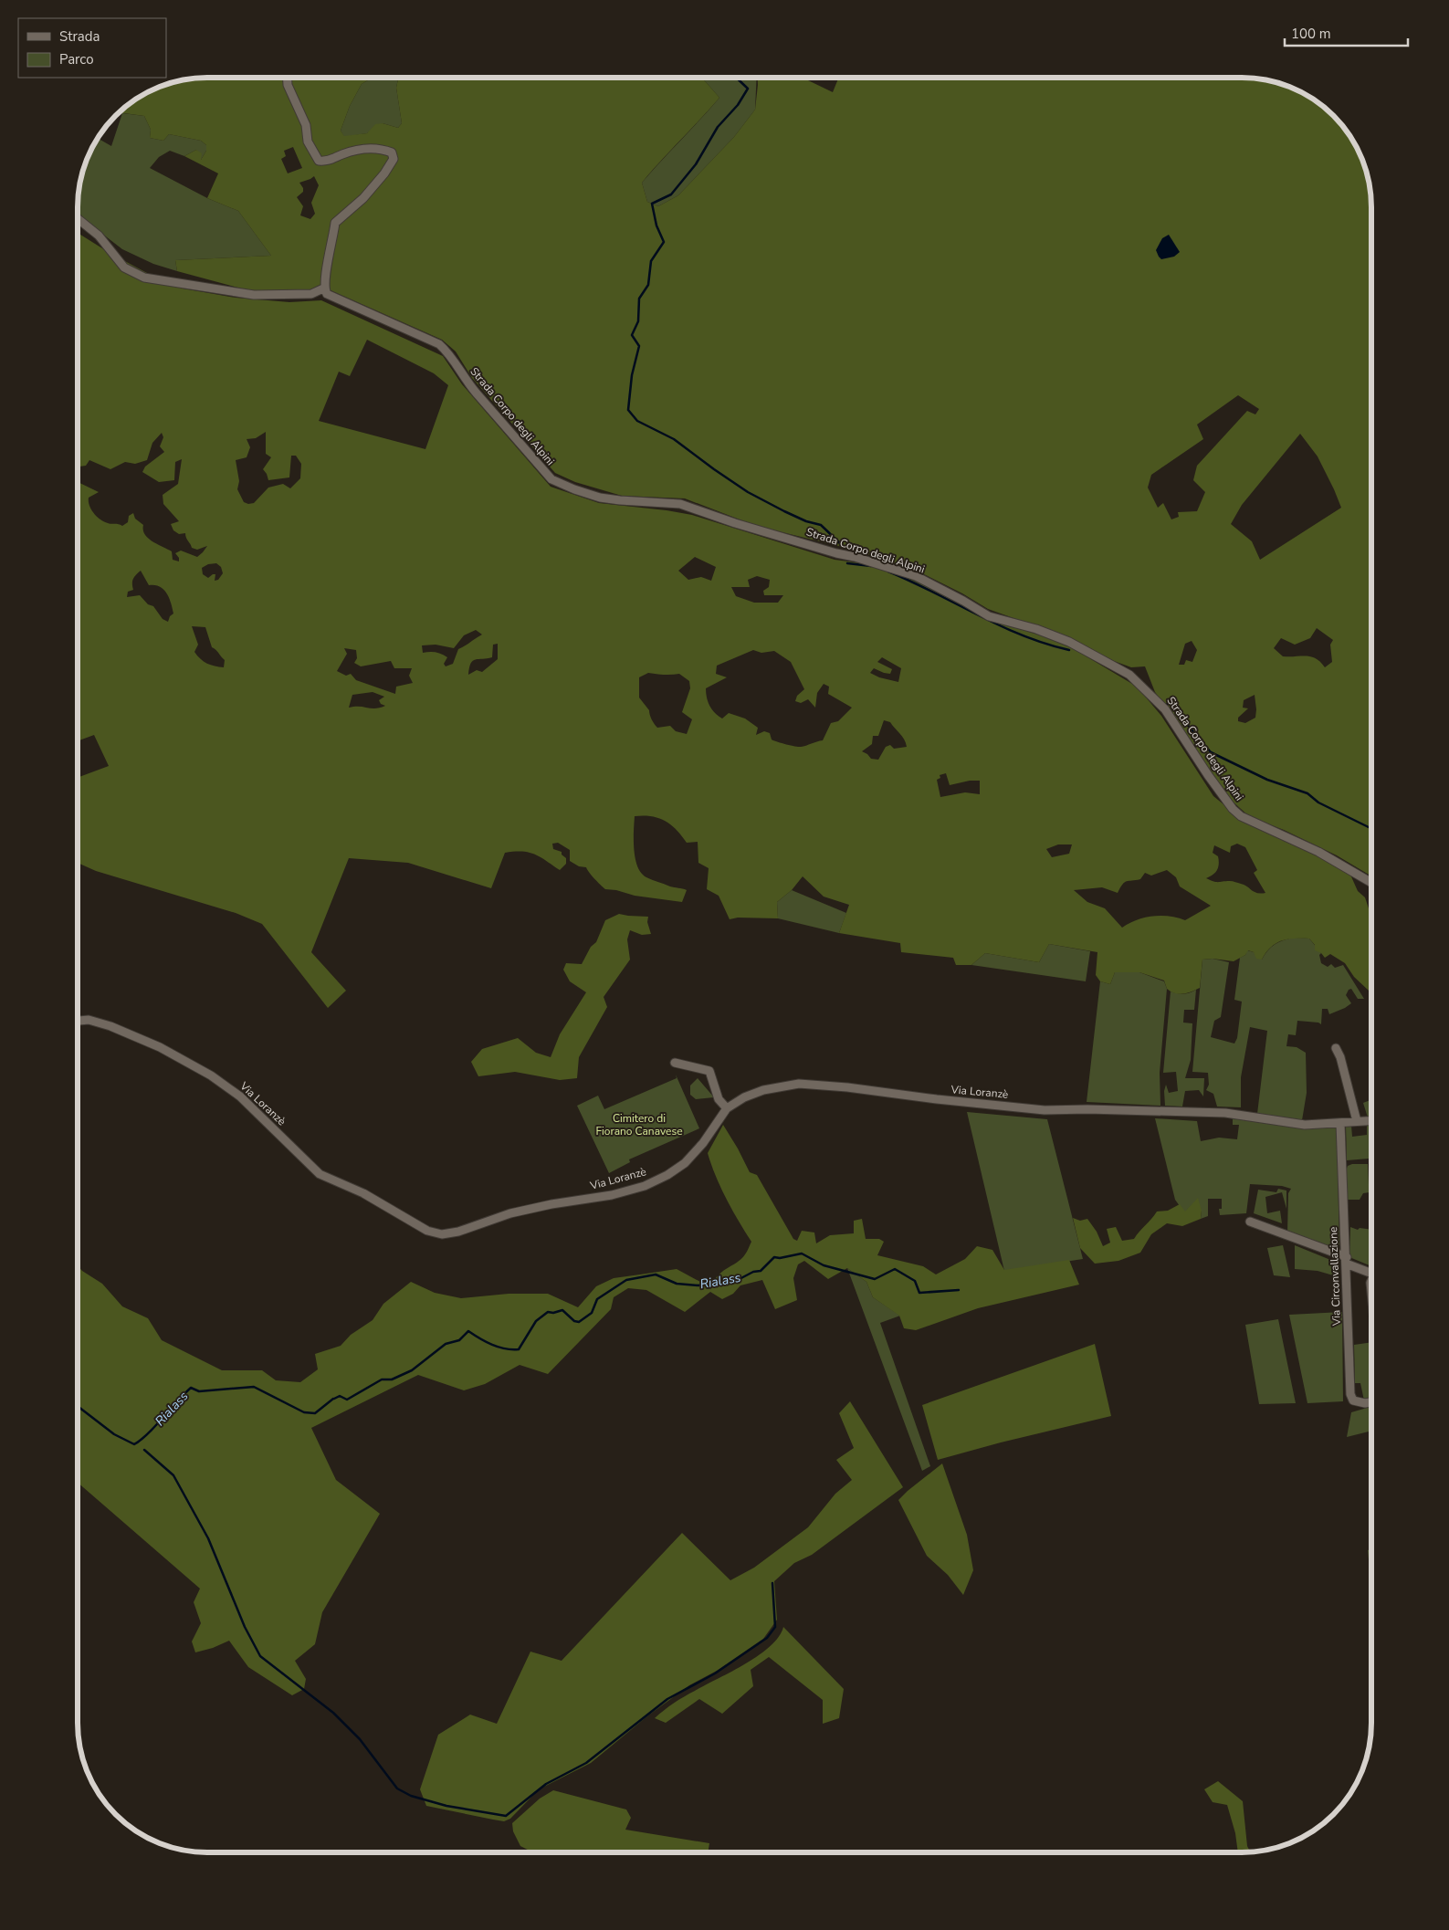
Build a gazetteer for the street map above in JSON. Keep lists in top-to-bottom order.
{
  "streets": {
    "street": ["Strada Corpo degli Alpini", "Via Loranzè", "Via Circonvallazione"]
  },
  "crossings": [
    ["Via Loranzè", "Via Circonvallazione"]
  ],
  "water": ["Rialass"],
  "parks": ["Cimitero di Fiorano Canavese"],
  "legend": ["Strada", "Parco"],
  "scale_bar": "100 m"
}
